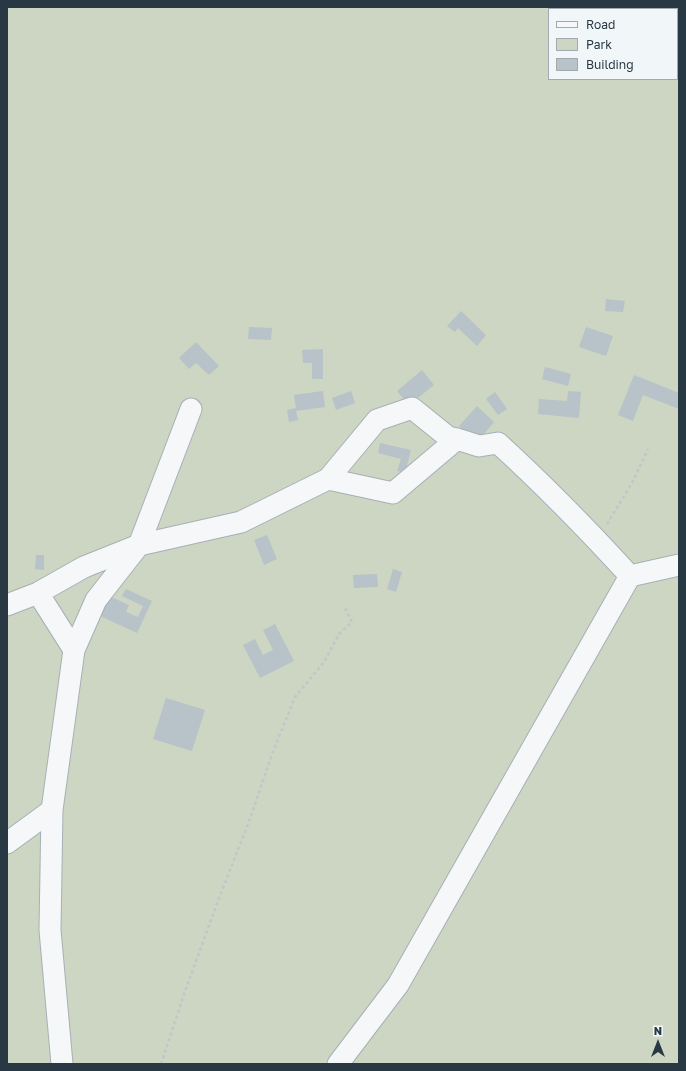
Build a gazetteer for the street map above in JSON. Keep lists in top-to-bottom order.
{
  "legend": ["Road", "Park", "Building"],
  "north": "top"
}
